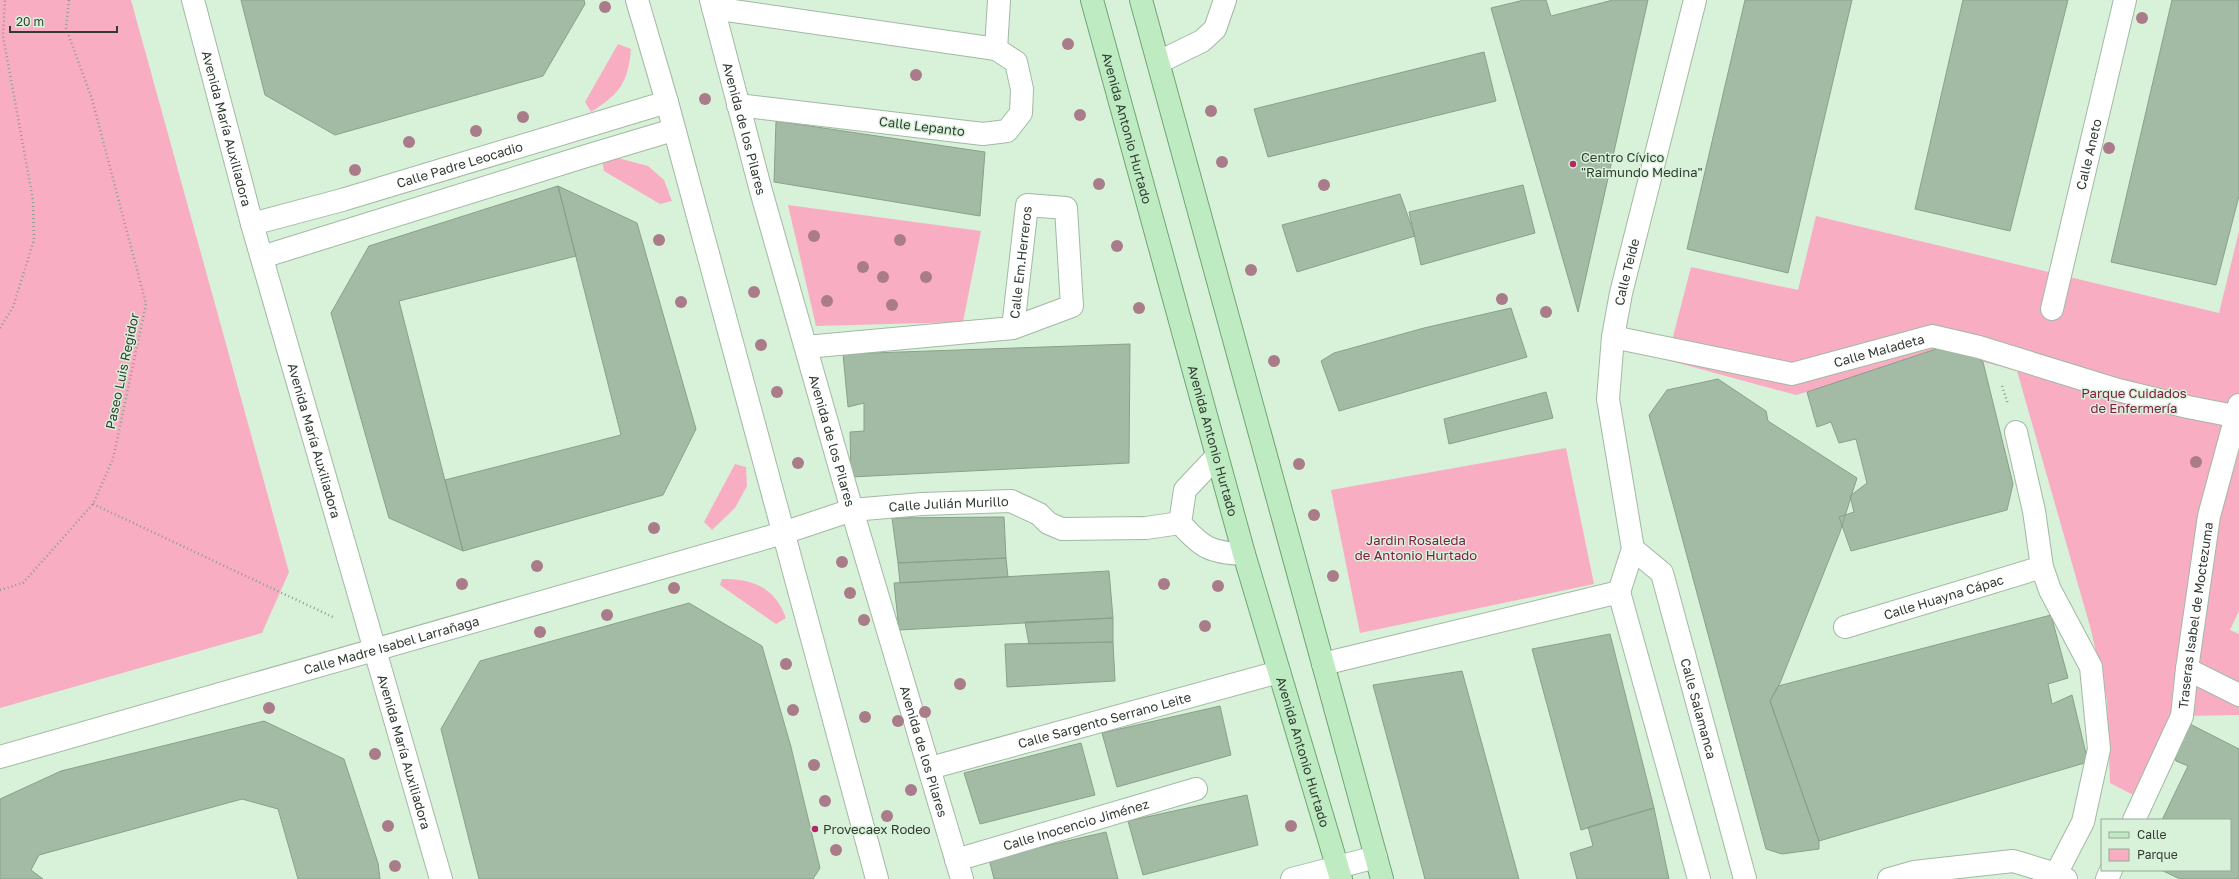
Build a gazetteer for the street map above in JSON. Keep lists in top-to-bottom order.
{
  "streets": {
    "main road": ["Avenida Antonio Hurtado"],
    "street": [
      "Calle Lepanto",
      "Avenida María Auxiliadora",
      "Avenida de los Pilares",
      "Calle Aneto",
      "Calle Padre Leocadio",
      "Calle Em.Herreros",
      "Calle Teide",
      "Calle Maladeta",
      "Calle Julián Murillo",
      "Calle Huayna Cápac",
      "Traseras Isabel de Moctezuma",
      "Calle Madre Isabel Larrañaga",
      "Calle Salamanca",
      "Calle Sargento Serrano Leite",
      "Calle Inocencio Jiménez"
    ],
    "path": ["Paseo Luis Regidor"]
  },
  "crossings": [
    ["Calle Lepanto", "Avenida de los Pilares"],
    ["Avenida María Auxiliadora", "Calle Padre Leocadio"],
    ["Avenida María Auxiliadora", "Calle Madre Isabel Larrañaga"],
    ["Avenida Antonio Hurtado", "Calle Sargento Serrano Leite"],
    ["Avenida de los Pilares", "Calle Em.Herreros"],
    ["Avenida de los Pilares", "Calle Julián Murillo"],
    ["Avenida de los Pilares", "Calle Sargento Serrano Leite"],
    ["Avenida de los Pilares", "Calle Inocencio Jiménez"],
    ["Calle Teide", "Calle Maladeta"],
    ["Calle Teide", "Calle Salamanca"],
    ["Calle Maladeta", "Traseras Isabel de Moctezuma"],
    ["Calle Julián Murillo", "Calle Madre Isabel Larrañaga"]
  ],
  "parks": ["Parque Cuidados de Enfermería", "Jardin Rosaleda de Antonio Hurtado"],
  "places": ["Centro Cívico \"Raimundo Medina\"", "Provecaex Rodeo"],
  "legend": ["Calle", "Parque"],
  "scale_bar": "20 m"
}
